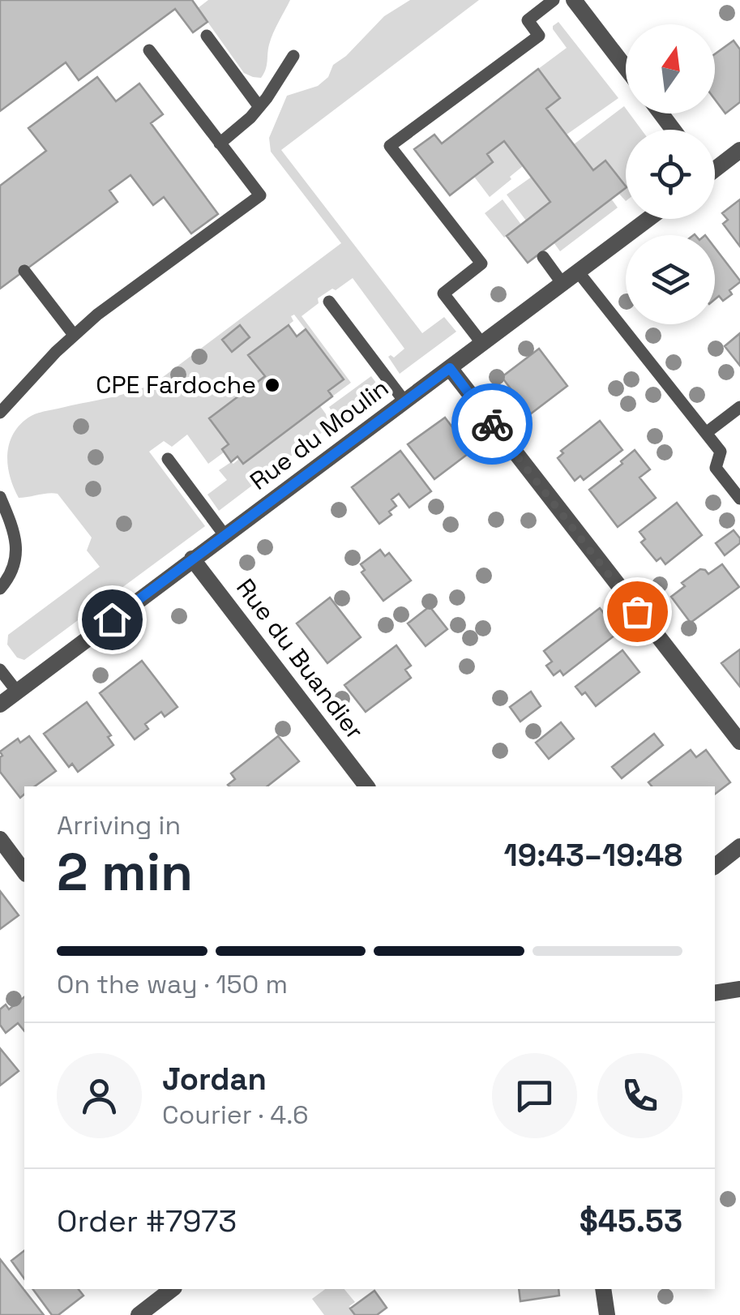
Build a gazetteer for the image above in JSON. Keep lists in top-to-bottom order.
{
  "streets": {
    "street": ["Rue du Moulin", "Rue du Buandier"]
  },
  "crossings": [
    ["Rue du Moulin", "Rue du Buandier"]
  ],
  "places": ["CPE Fardoche"],
  "north": "top",
  "page": {
    "heading": ["2 min", "Arriving in", "19:43–19:48"],
    "panel": [
      "Jordan",
      "Courier · 4.6",
      "Order #7973",
      "$45.53"
    ],
    "bar": "On the way · 150 m"
  }
}
